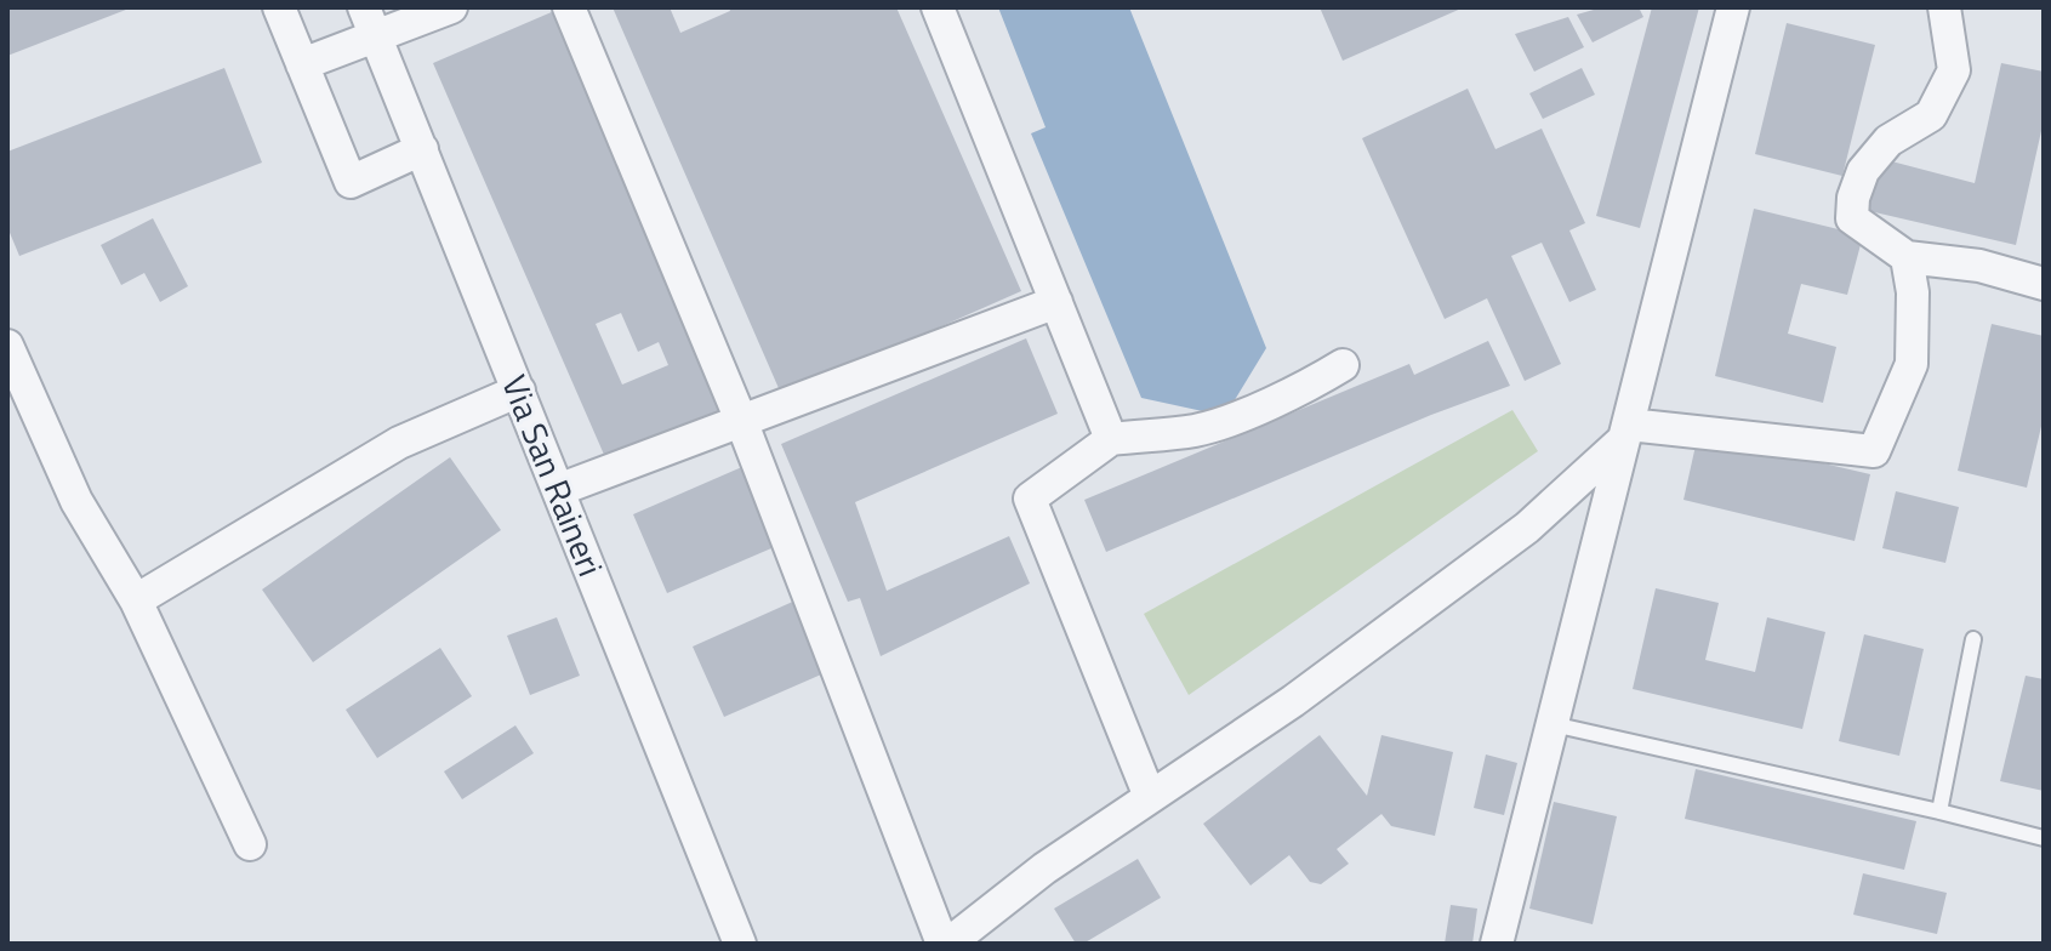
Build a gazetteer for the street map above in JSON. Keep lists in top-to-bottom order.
{
  "streets": {
    "street": ["Via San Raineri"]
  }
}
